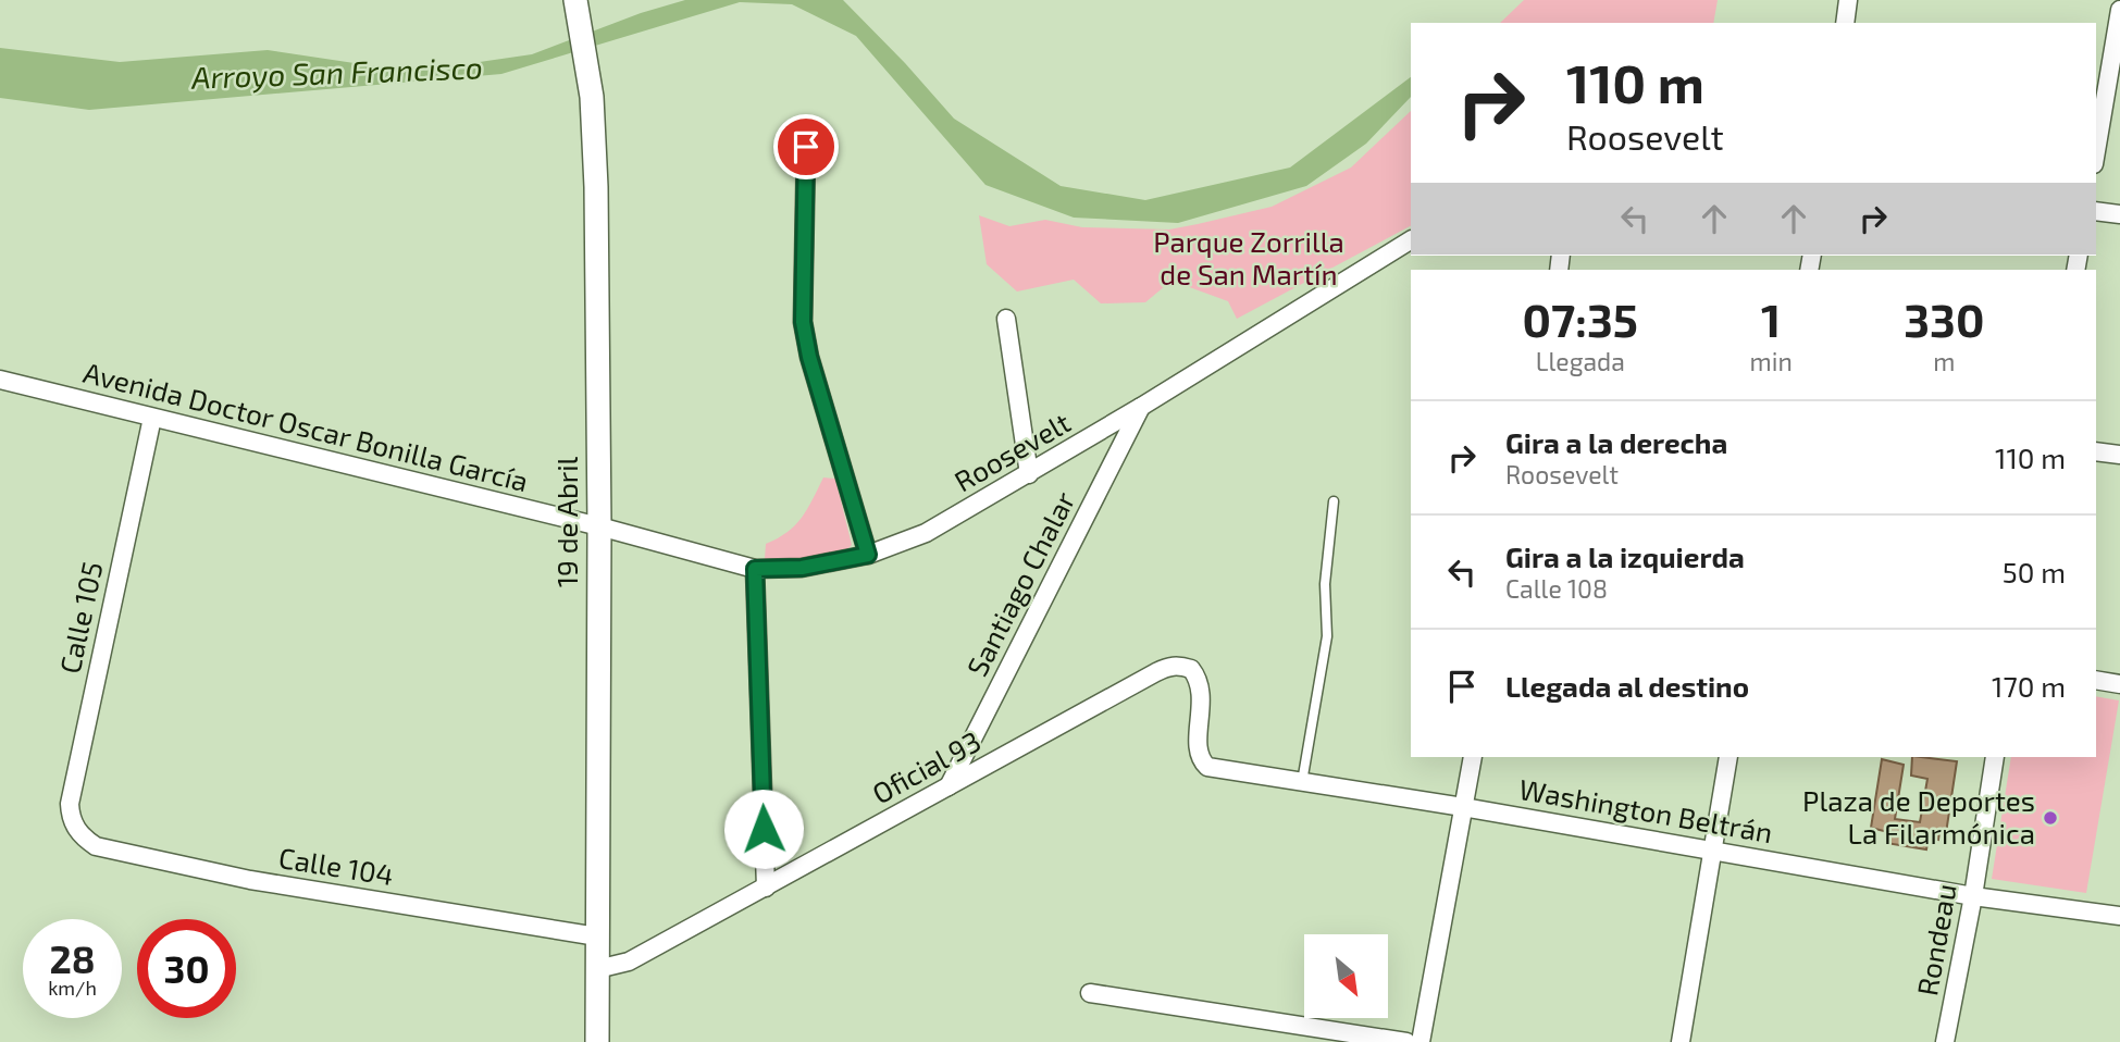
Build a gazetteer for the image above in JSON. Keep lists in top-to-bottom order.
{
  "streets": {
    "street": [
      "Avenida Doctor Oscar Bonilla García",
      "Roosevelt",
      "19 de Abril",
      "Santiago Chalar",
      "Calle 105",
      "Oficial 93",
      "Washington Beltrán",
      "Calle 104",
      "Rondeau"
    ]
  },
  "crossings": [
    ["Avenida Doctor Oscar Bonilla García", "Roosevelt"],
    ["Avenida Doctor Oscar Bonilla García", "19 de Abril"],
    ["Avenida Doctor Oscar Bonilla García", "Calle 105"],
    ["Roosevelt", "19 de Abril"],
    ["Roosevelt", "Santiago Chalar"],
    ["19 de Abril", "Oficial 93"],
    ["19 de Abril", "Calle 104"],
    ["Santiago Chalar", "Oficial 93"],
    ["Calle 105", "Calle 104"],
    ["Oficial 93", "Washington Beltrán"],
    ["Washington Beltrán", "Rondeau"]
  ],
  "water": ["Arroyo San Francisco"],
  "parks": ["Parque Zorrilla de San Martín"],
  "places": ["Plaza de Deportes La Filarmónica"],
  "north": "bottom right",
  "page": {
    "turn": ["110 m", "Roosevelt"],
    "eta": [
      "07:35",
      "Llegada",
      "1",
      "min",
      "330",
      "m"
    ],
    "list": [
      {
        "name": "Gira a la derecha",
        "note": "Roosevelt",
        "value": "110 m"
      },
      {
        "name": "Gira a la izquierda",
        "note": "Calle 108",
        "value": "50 m"
      },
      {
        "name": "Llegada al destino",
        "value": "170 m"
      }
    ],
    "speed": "28 km/h",
    "limit": "30"
  }
}
